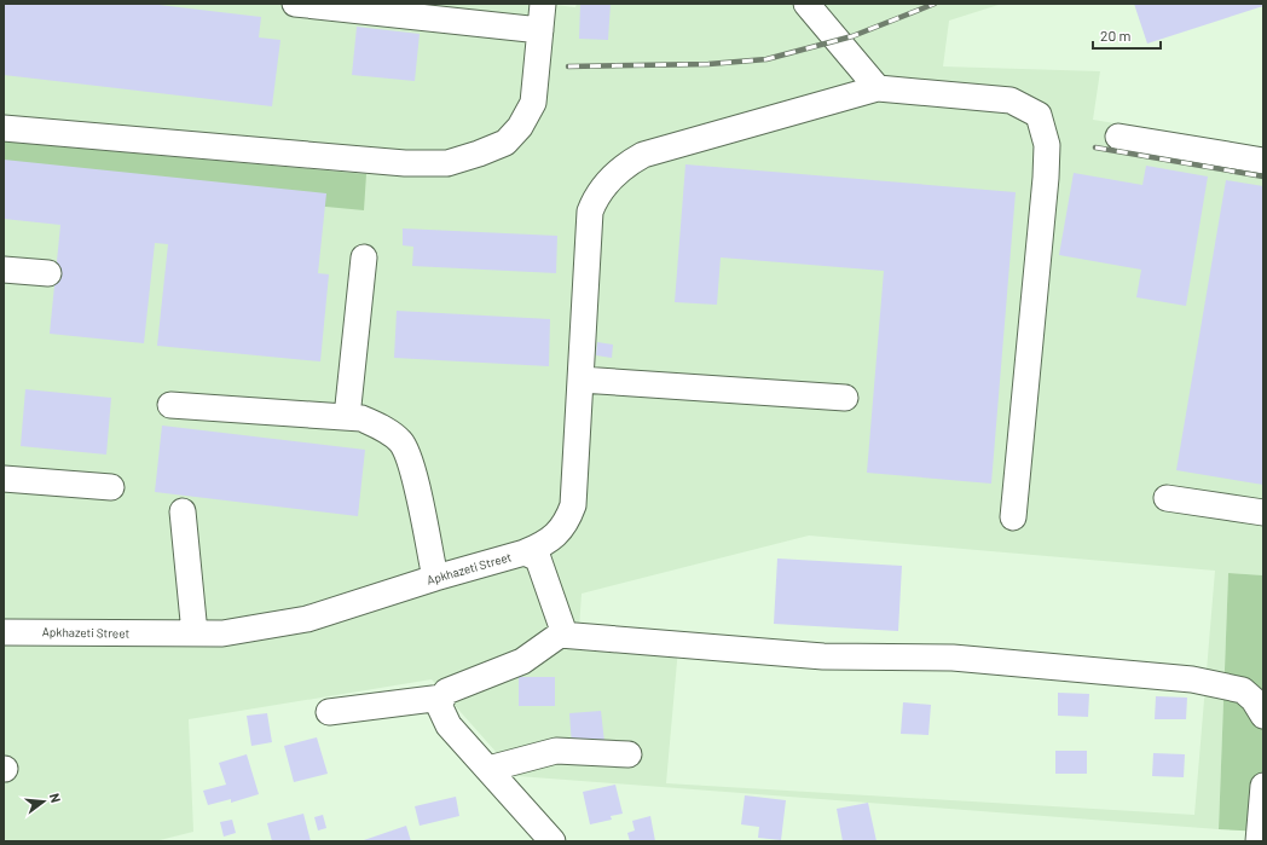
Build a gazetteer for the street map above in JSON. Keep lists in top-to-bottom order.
{
  "streets": {
    "street": ["Apkhazeti Street"]
  },
  "scale_bar": "20 m",
  "north": "right"
}
